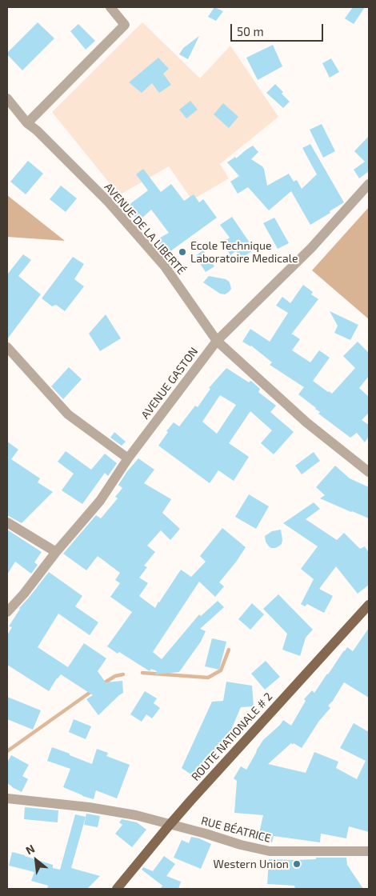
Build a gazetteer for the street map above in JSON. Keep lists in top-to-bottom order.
{
  "streets": {
    "main road": ["ROUTE NATIONALE # 2"],
    "street": ["AVENUE DE LA LIBERTÉ", "AVENUE GASTON", "RUE BÉATRICE"]
  },
  "crossings": [
    ["AVENUE DE LA LIBERTÉ", "AVENUE GASTON"],
    ["ROUTE NATIONALE # 2", "RUE BÉATRICE"]
  ],
  "places": ["Ecole Technique Laboratoire Medicale", "Western Union"],
  "scale_bar": "50 m",
  "north": "top left"
}
